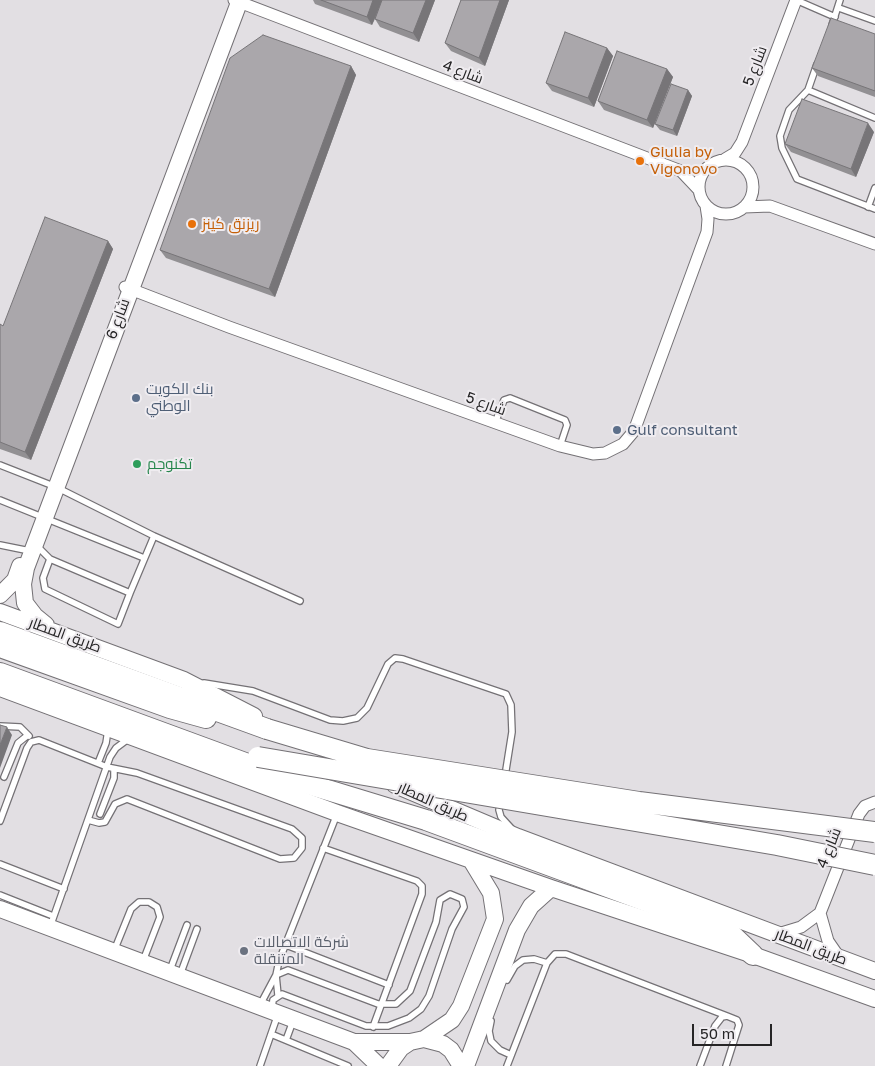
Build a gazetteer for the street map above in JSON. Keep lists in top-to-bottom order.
{
  "streets": {
    "main road": ["شارع 6", "طريق المطار"],
    "street": ["شارع 5", "شارع 4"]
  },
  "crossings": [
    ["شارع 5", "شارع 4"],
    ["شارع 5", "شارع 6"],
    ["شارع 4", "شارع 6"],
    ["شارع 6", "طريق المطار"]
  ],
  "places": [
    "Giulia by Vigonovo",
    "ريزنق كينز",
    "بنك الكويت الوطني",
    "Gulf consultant",
    "تكنوجم",
    "شركة الاتصالات المتنقلة"
  ],
  "scale_bar": "50 m"
}
